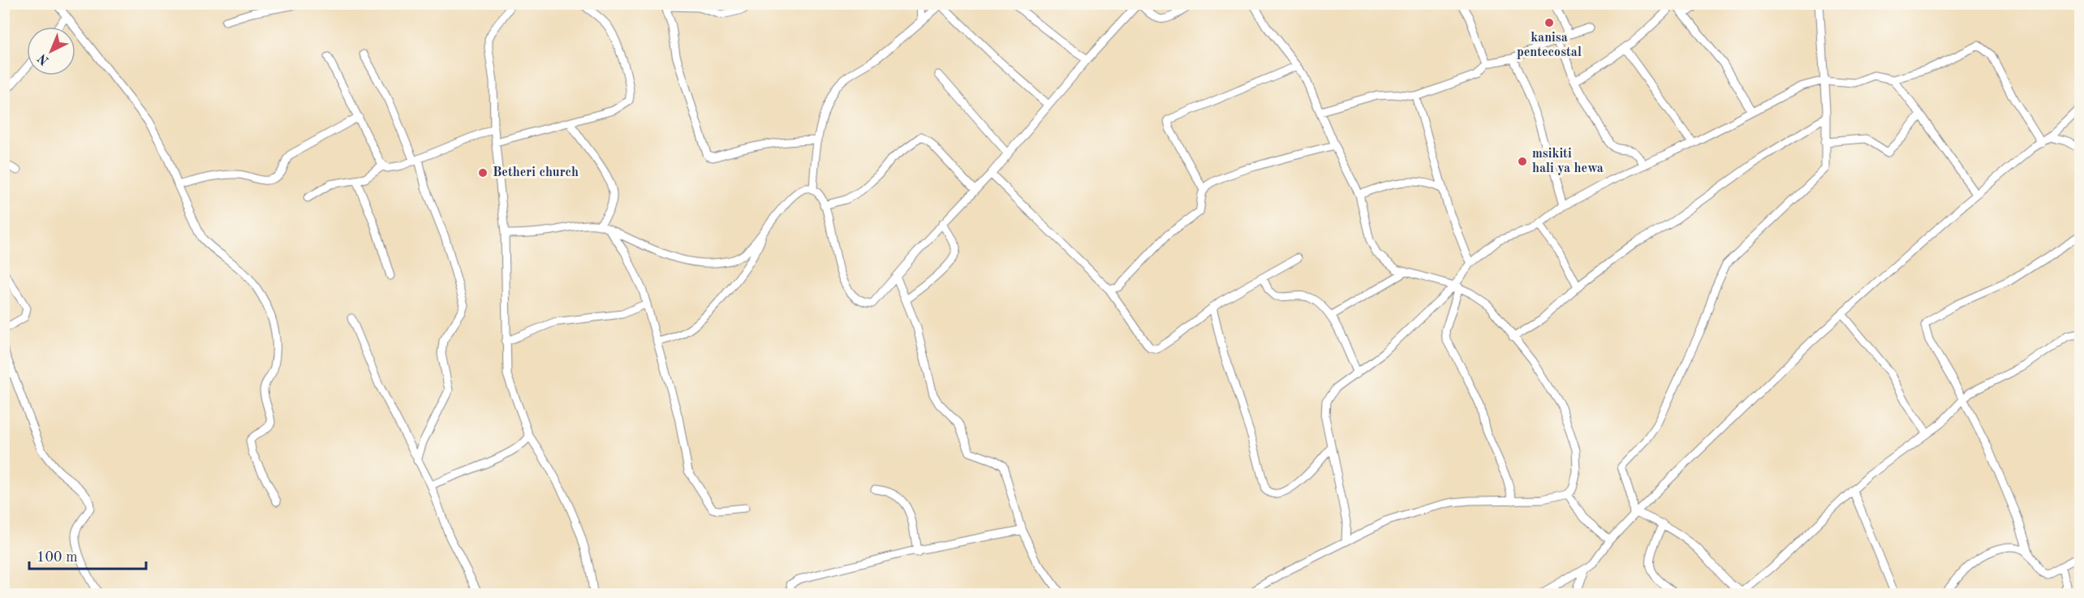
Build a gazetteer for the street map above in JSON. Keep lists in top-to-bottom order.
{
  "places": ["kanisa pentecostal", "msikiti hali ya hewa", "Betheri church"],
  "scale_bar": "100 m",
  "north": "bottom left"
}
